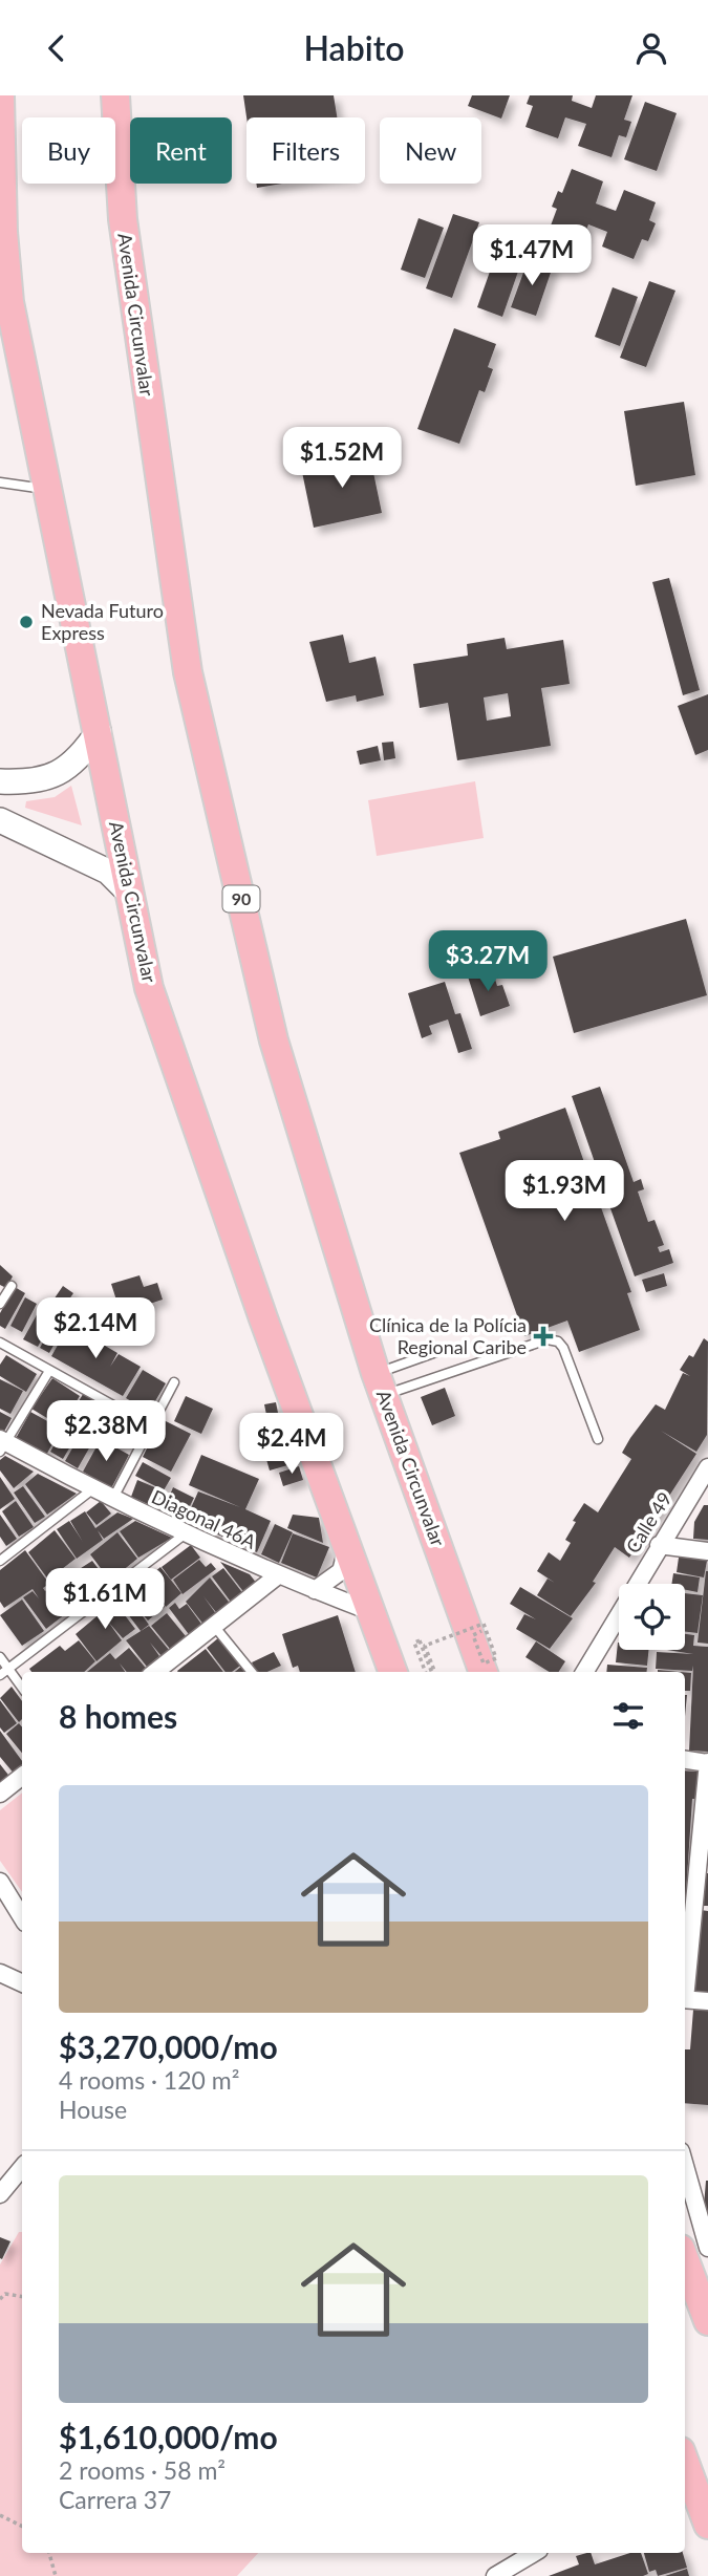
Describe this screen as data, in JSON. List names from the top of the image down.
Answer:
{
  "streets": {
    "highway": ["Avenida Circunvalar", "90"],
    "street": ["Diagonal 46A", "Calle 49"]
  },
  "crossings": [
    ["Avenida Circunvalar", "Diagonal 46A"]
  ],
  "places": {
    "other": ["Nevada Futuro Express"],
    "health": ["Clínica de la Polícia Regional Caribe"]
  },
  "page": {
    "header": "Habito",
    "chip": [
      "Buy",
      "Rent",
      "Filters",
      "New"
    ],
    "price": [
      "$1.47M",
      "$1.52M",
      "$3.27M",
      "$1.93M",
      "$2.14M",
      "$2.38M",
      "$2.4M",
      "$1.61M"
    ],
    "heading": "8 homes",
    "list": [
      {
        "name": "$3,270,000/mo",
        "note": "4 rooms · 120 m² · House"
      },
      {
        "name": "$1,610,000/mo",
        "note": "2 rooms · 58 m² · Carrera 37"
      }
    ]
  }
}
